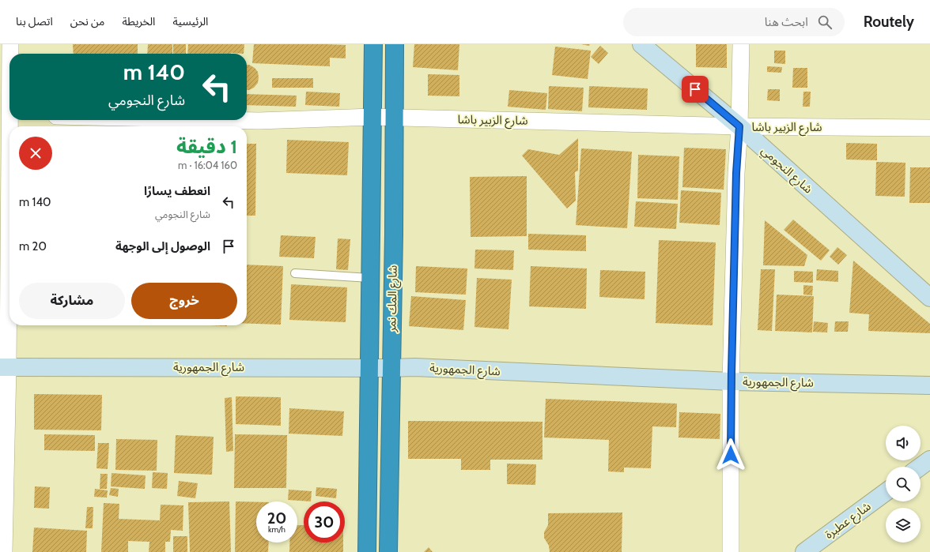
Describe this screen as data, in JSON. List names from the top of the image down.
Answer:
{
  "streets": {
    "highway": ["شارع المك نمر"],
    "main road": ["شارع النجومي", "شارع الجمهورية", "شارع عطبرة"],
    "street": ["شارع الزبير باشا"]
  },
  "crossings": [
    ["شارع الزبير باشا", "شارع النجومي"],
    ["شارع الزبير باشا", "شارع المك نمر"],
    ["شارع المك نمر", "شارع الجمهورية"]
  ],
  "page": {
    "header": "Routely",
    "search": "ابحث هنا",
    "nav": [
      "الرئيسية",
      "الخريطة",
      "من نحن",
      "اتصل بنا"
    ],
    "turn": ["140 m", "شارع النجومي"],
    "heading": ["1 دقيقة", "160 m · 16:04"],
    "list": [
      {
        "name": "انعطف يسارًا",
        "note": "شارع النجومي",
        "value": "140 m"
      },
      {
        "name": "الوصول إلى الوجهة",
        "value": "20 m"
      }
    ],
    "buttons": ["خروج", "مشاركة"],
    "speed": "20 km/h",
    "limit": "30"
  }
}
